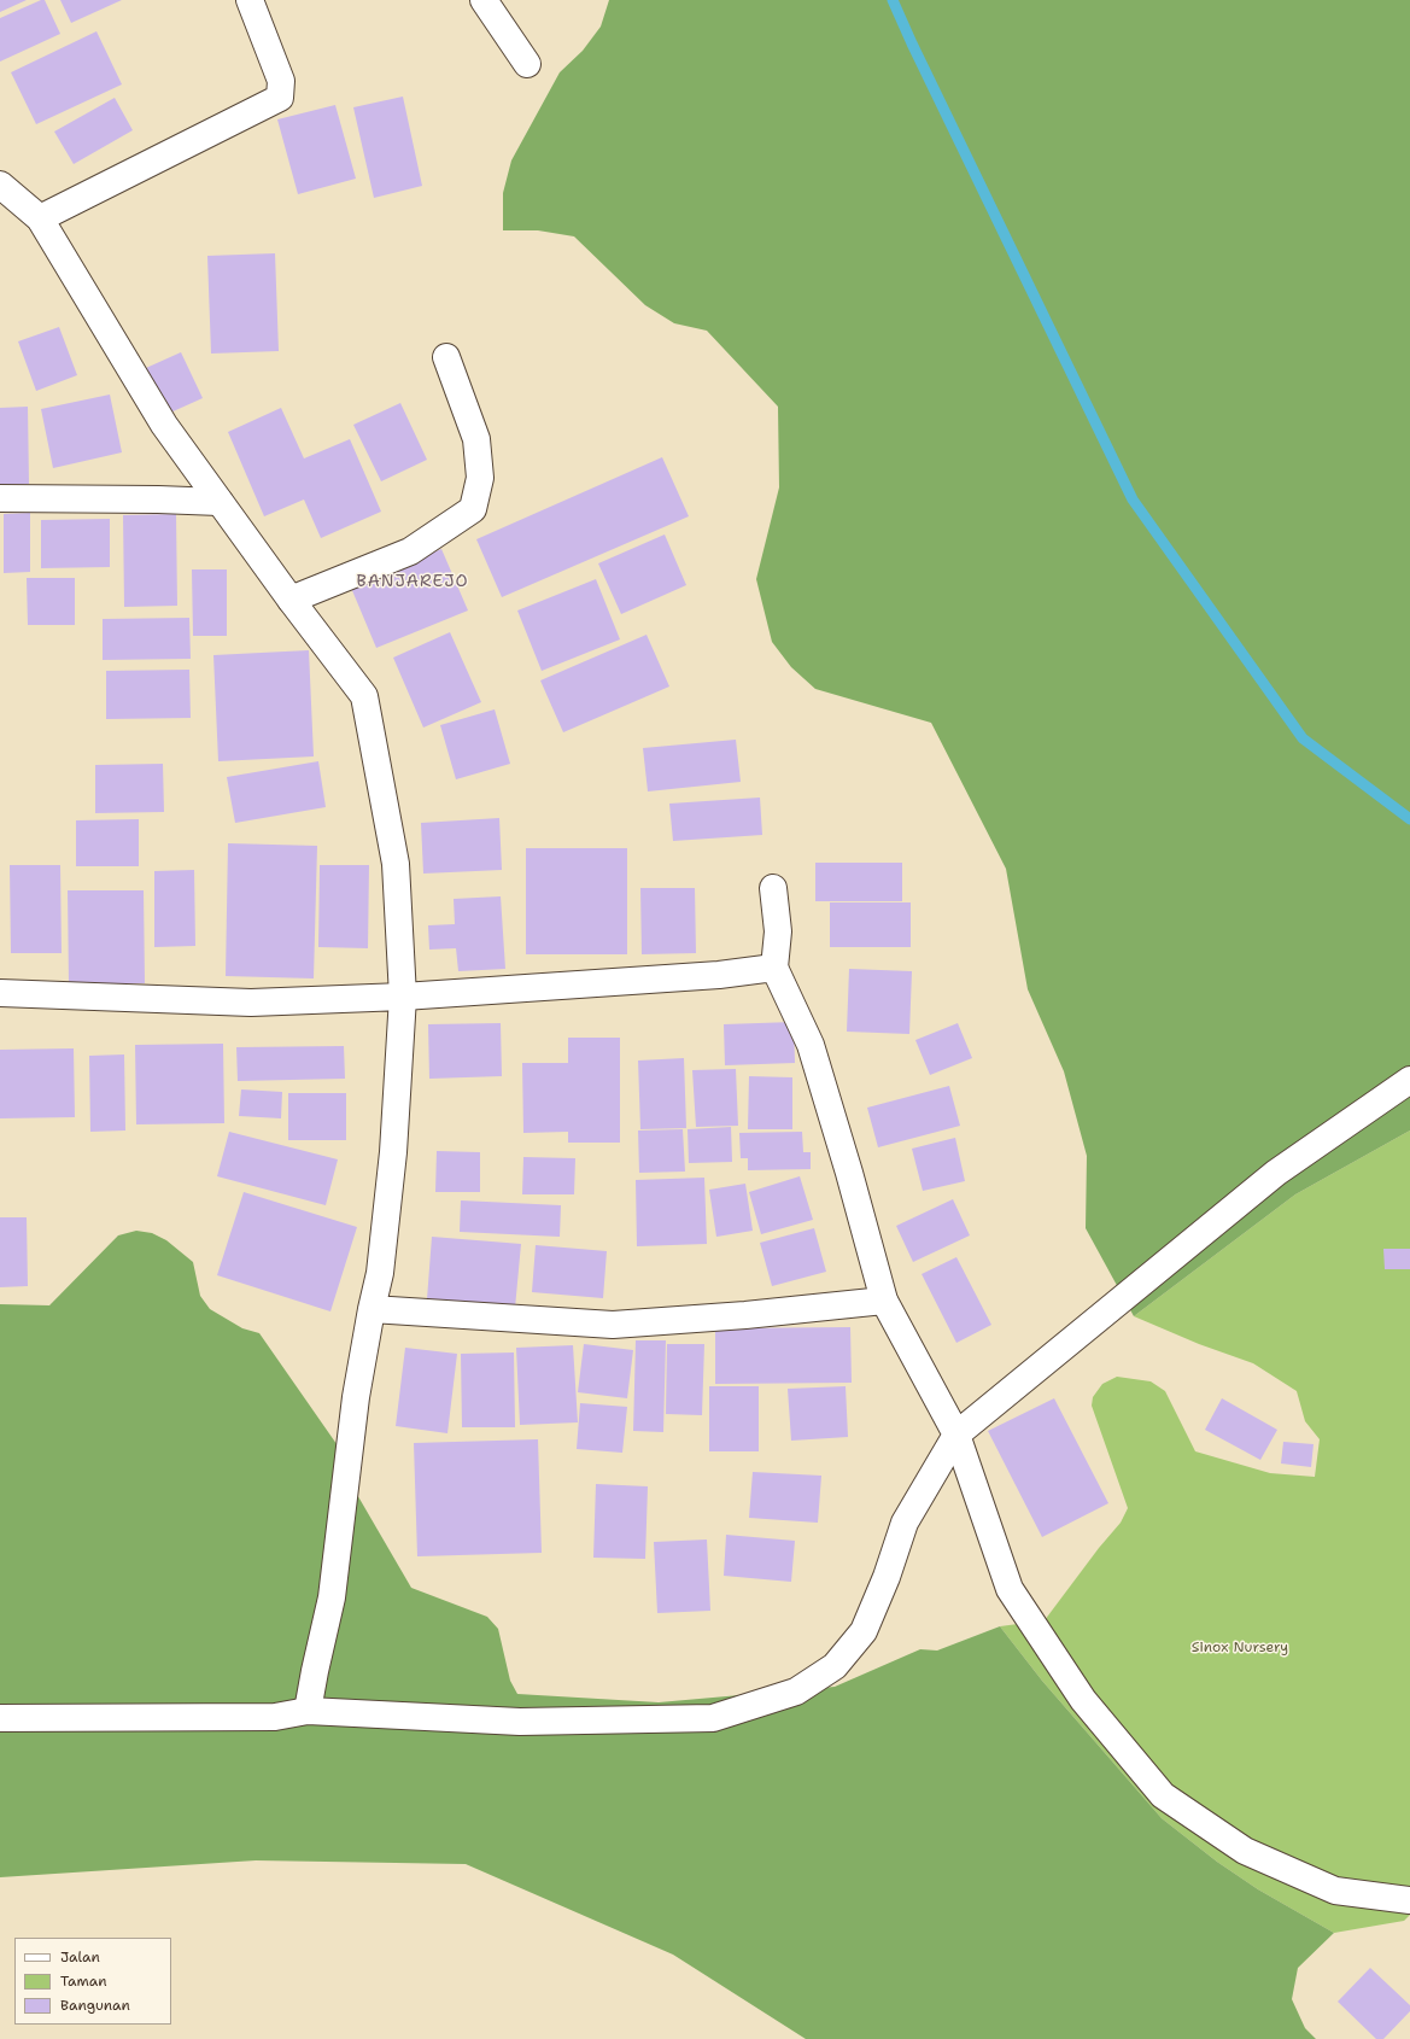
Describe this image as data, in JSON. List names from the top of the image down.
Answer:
{
  "districts": ["BANJAREJO"],
  "parks": ["Sinox Nursery"],
  "legend": ["Jalan", "Taman", "Bangunan"]
}
